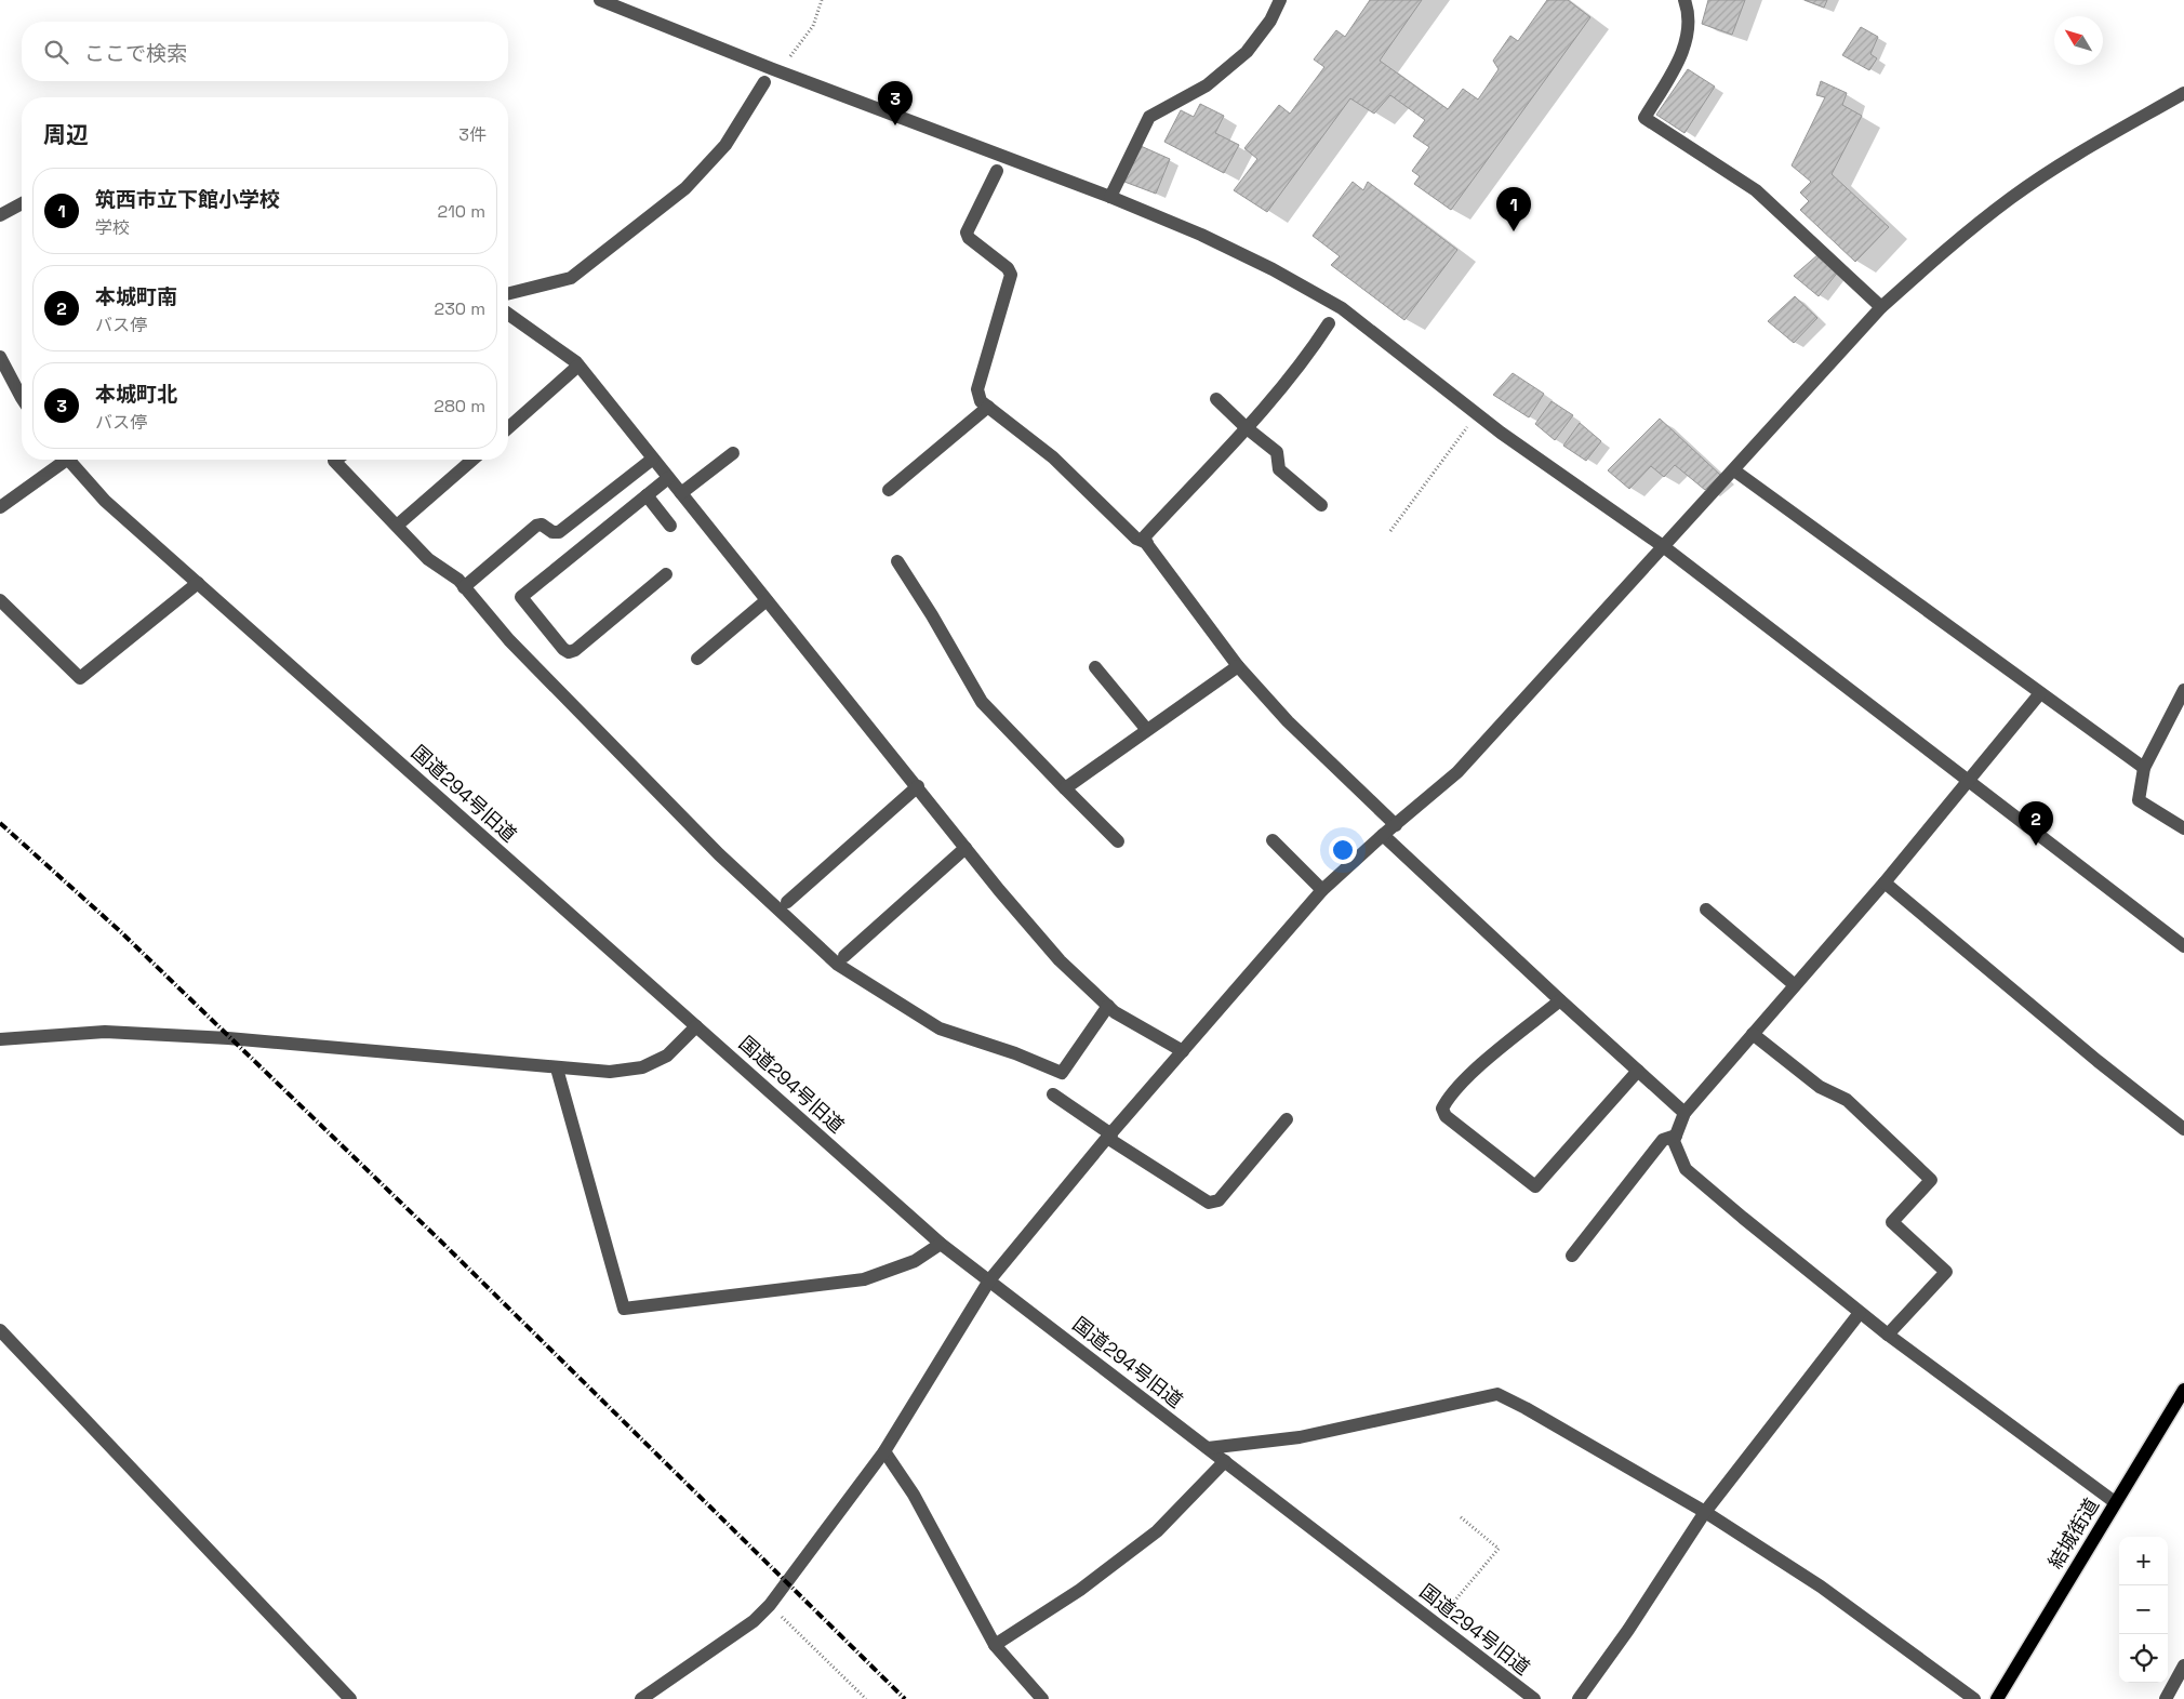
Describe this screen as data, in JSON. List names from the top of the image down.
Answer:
{
  "streets": {
    "main road": ["結城街道"],
    "street": ["国道294号旧道"]
  },
  "north": "top left",
  "page": {
    "search": "ここで検索",
    "pins": ["3", "1", "2"],
    "heading": ["周辺", "3件"],
    "list": [
      {
        "mark": "1",
        "name": "筑西市立下館小学校",
        "note": "学校",
        "value": "210 m"
      },
      {
        "mark": "2",
        "name": "本城町南",
        "note": "バス停",
        "value": "230 m"
      },
      {
        "mark": "3",
        "name": "本城町北",
        "note": "バス停",
        "value": "280 m"
      }
    ],
    "map_buttons": ["+", "−"]
  }
}
